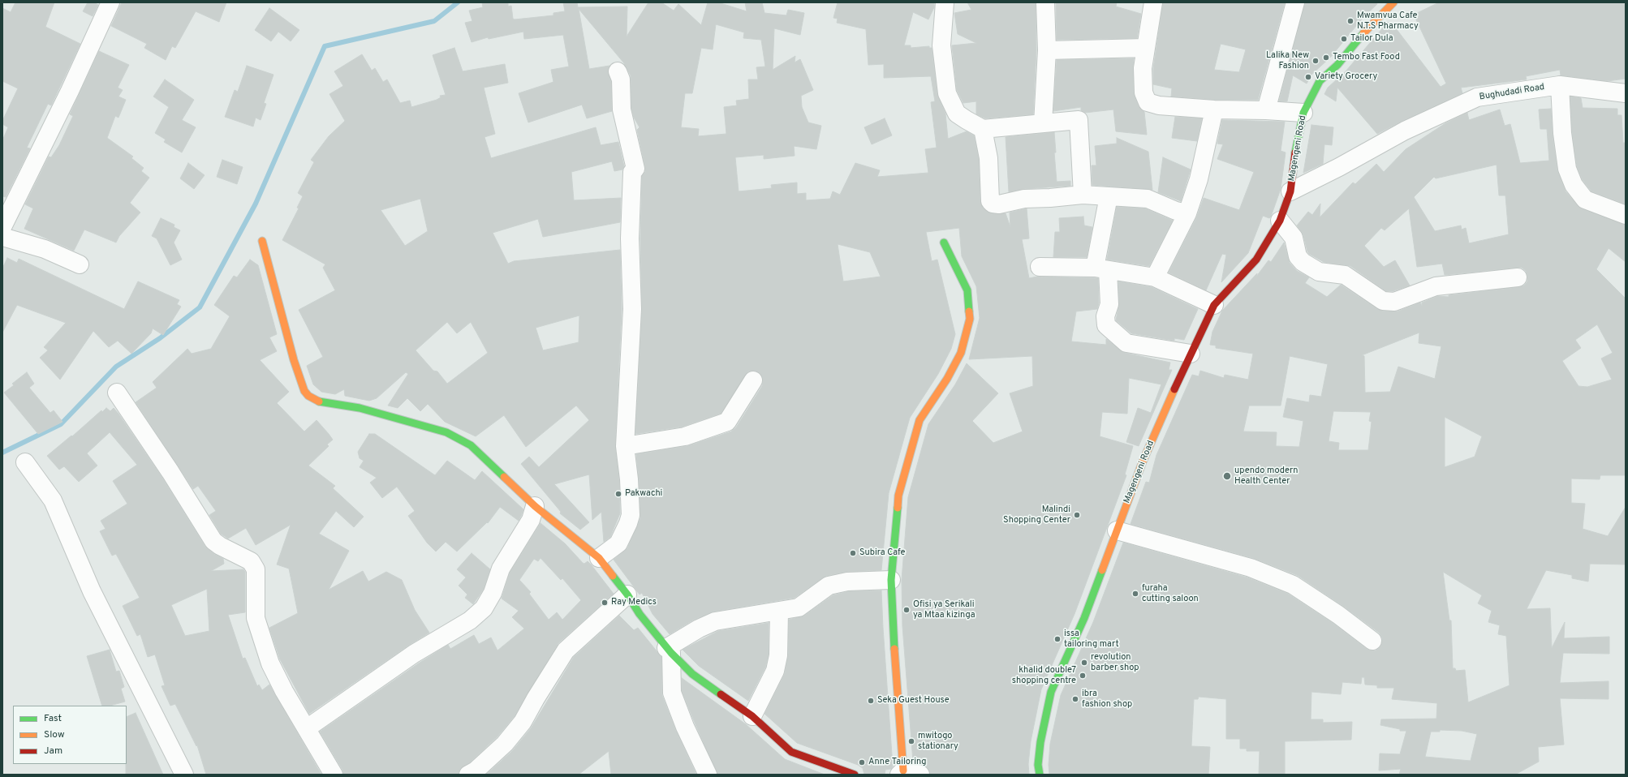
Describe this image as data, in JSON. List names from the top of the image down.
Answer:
{
  "streets": {
    "street": ["Bughudadi Road", "Magengeni Road"]
  },
  "crossings": [
    ["Bughudadi Road", "Magengeni Road"]
  ],
  "places": [
    "Mwamvua Cafe N.T.S Pharmacy",
    "Tailor Dula",
    "Tembo Fast Food",
    "Lalika New Fashion",
    "Variety Grocery",
    "upendo modern Health Center",
    "Pakwachi",
    "Malindi Shopping Center",
    "Subira Cafe",
    "furaha cutting saloon",
    "Ray Medics",
    "Ofisi ya Serikali ya Mtaa kizinga",
    "issa tailoring mart",
    "revolution barber shop",
    "khalid double7 shopping centre",
    "ibra fashion shop",
    "Seka Guest House",
    "mwitogo stationary",
    "Anne Tailoring"
  ],
  "legend": ["Fast", "Slow", "Jam"]
}
